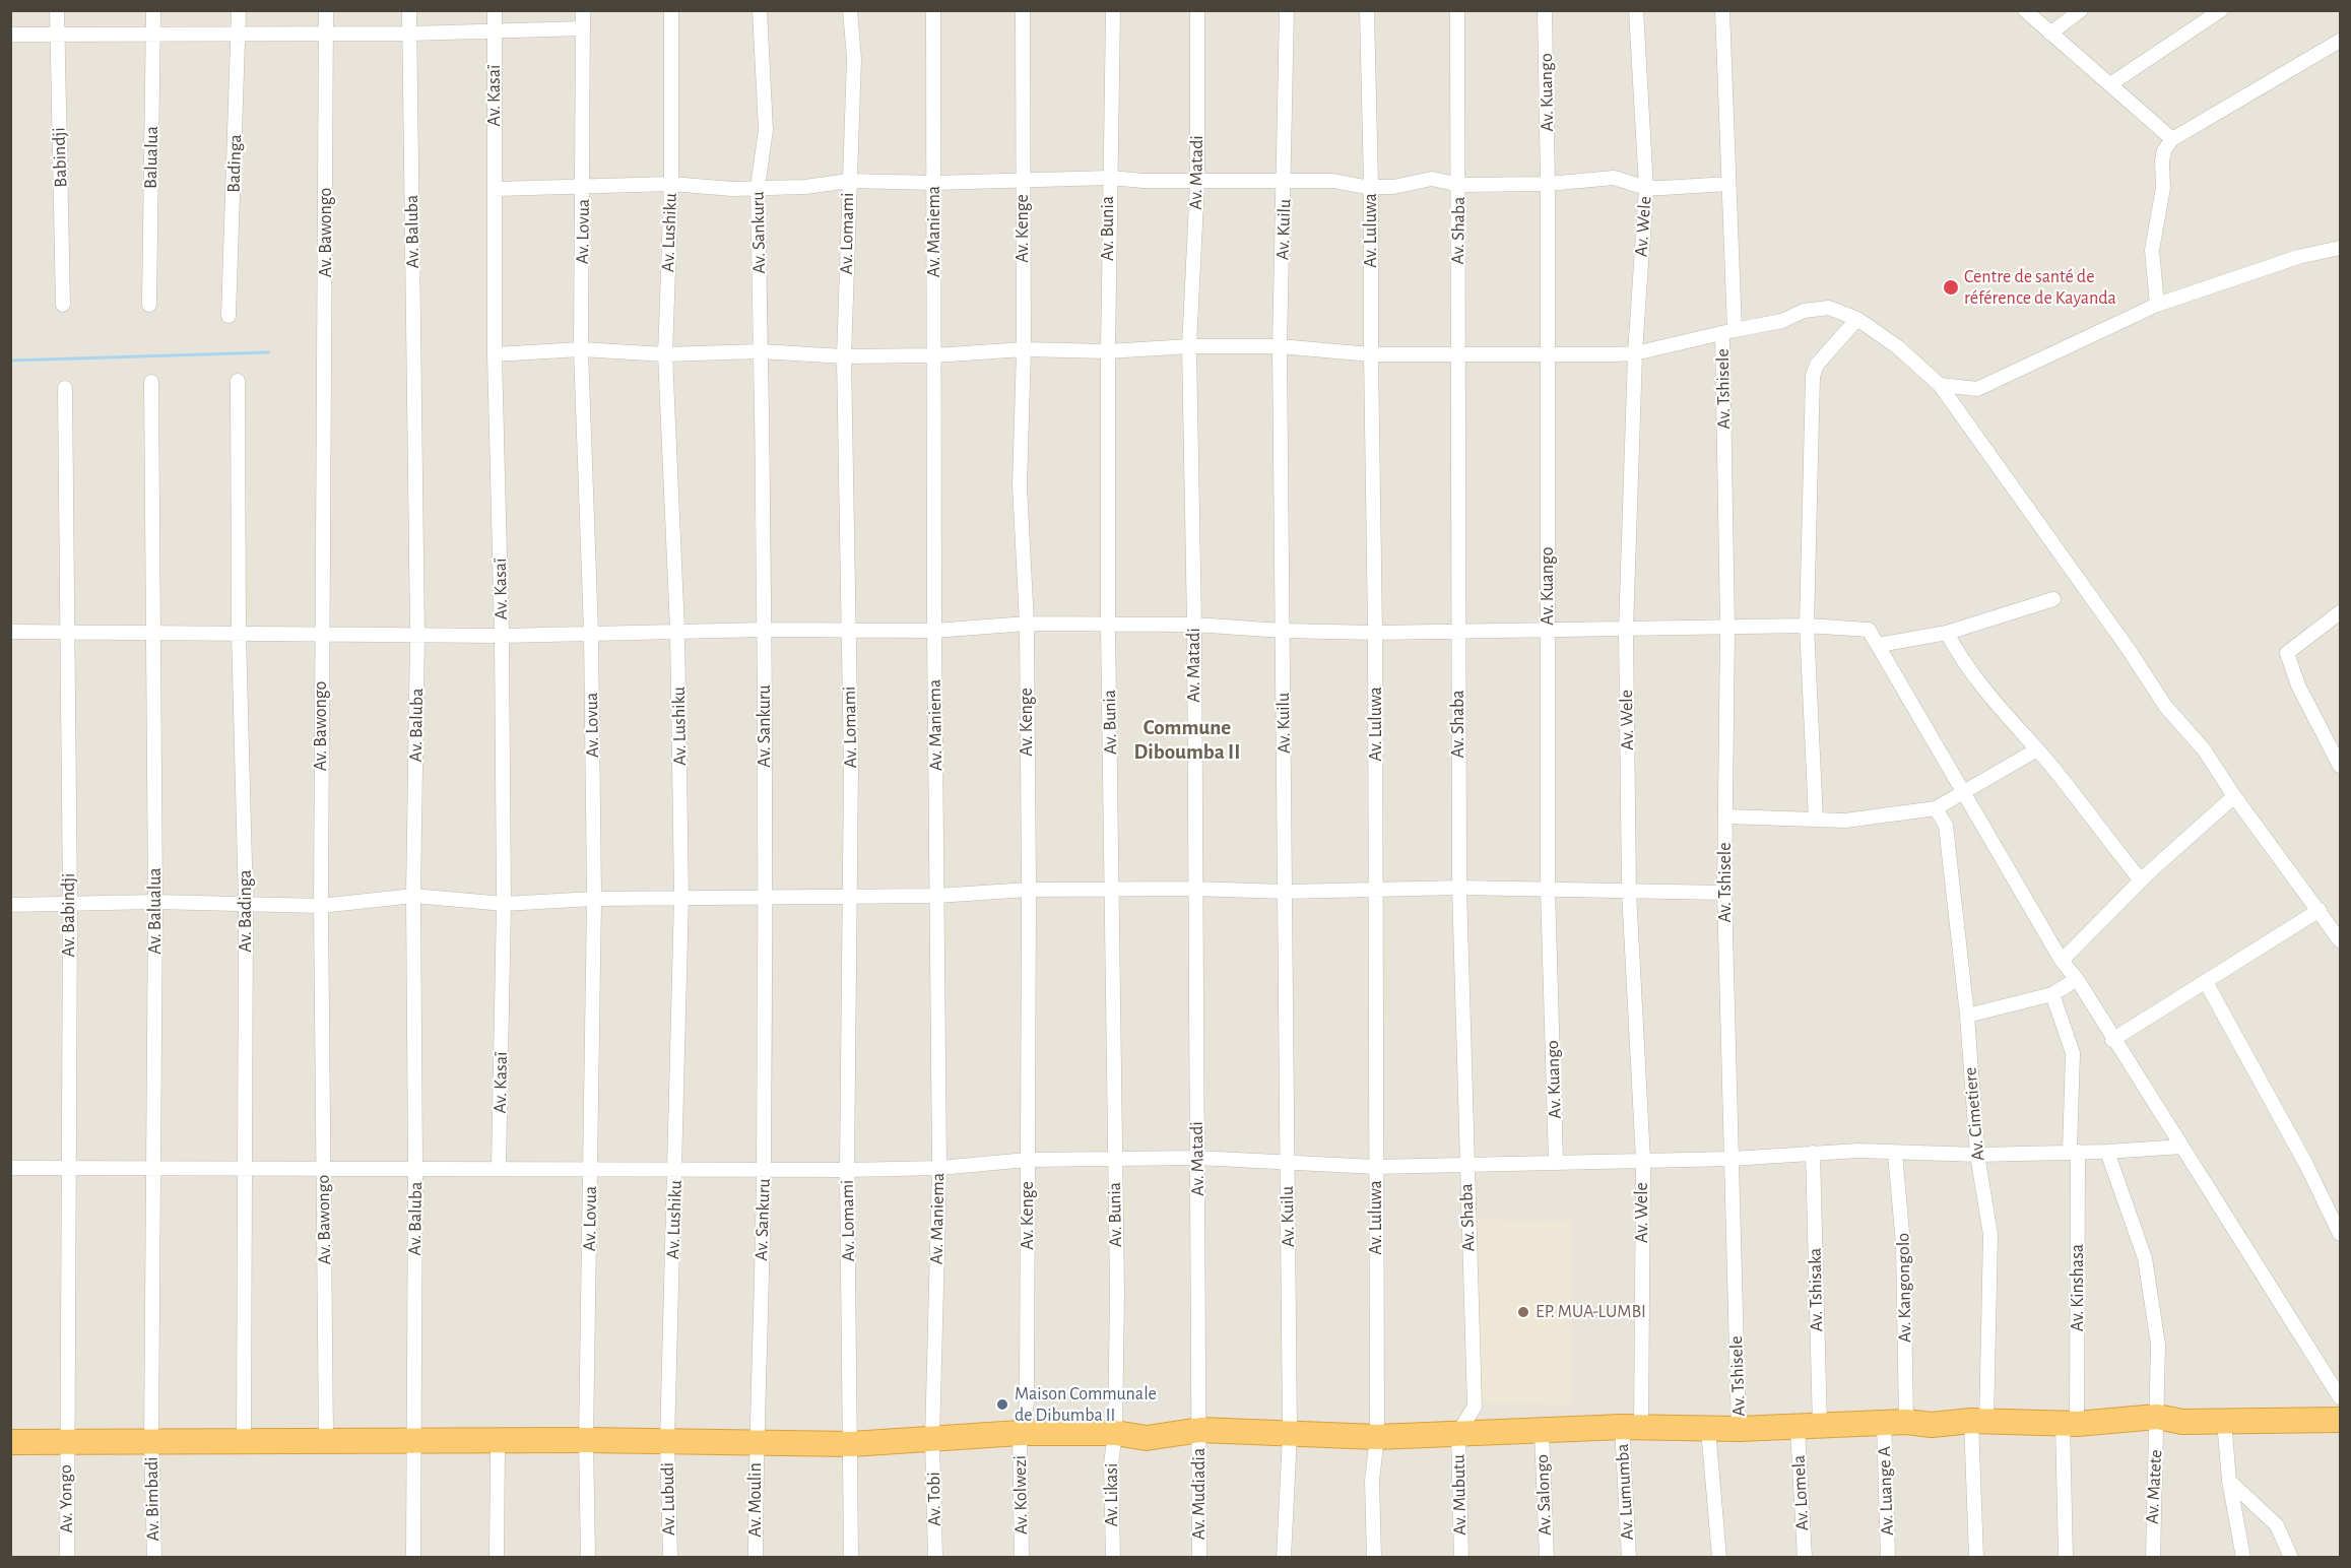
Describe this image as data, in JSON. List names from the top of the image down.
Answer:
{
  "streets": {
    "street": [
      "Av. Kuango",
      "Av. Kasaï",
      "Babindji",
      "Balualua",
      "Badinga",
      "Av. Matadi",
      "Av. Wele",
      "Av. Kenge",
      "Av. Bunia",
      "Av. Kuilu",
      "Av. Luluwa",
      "Av. Shaba",
      "Av. Baluba",
      "Av. Lovua",
      "Av. Maniema",
      "Av. Bawongo",
      "Av. Lushiku",
      "Av. Sankuru",
      "Av. Lomami",
      "Av. Tshisele",
      "Av. Balualua",
      "Av. Badinga",
      "Av. Babindji",
      "Av. Cimetiere",
      "Av. Kangongolo",
      "Av. Kinshasa",
      "Av. Tshisaka",
      "Av. Matete",
      "Av. Luange A",
      "Av. Lumumba",
      "Av. Lomela",
      "Av. Mudiadia",
      "Av. Kolwezi",
      "Av. Likasi",
      "Av. Mubutu",
      "Av. Salongo",
      "Av. Yongo",
      "Av. Bimbadi",
      "Av. Lubudi",
      "Av. Tobi",
      "Av. Moulin"
    ]
  },
  "crossings": [
    ["Av. Matadi", "Av. Mudiadia"],
    ["Av. Wele", "Av. Lumumba"],
    ["Av. Kenge", "Av. Kolwezi"],
    ["Av. Bunia", "Av. Likasi"],
    ["Av. Shaba", "Av. Mubutu"],
    ["Av. Maniema", "Av. Tobi"],
    ["Av. Lushiku", "Av. Lubudi"],
    ["Av. Sankuru", "Av. Moulin"],
    ["Av. Balualua", "Av. Bimbadi"],
    ["Av. Babindji", "Av. Yongo"],
    ["Av. Kangongolo", "Av. Luange A"],
    ["Av. Tshisaka", "Av. Lomela"]
  ],
  "districts": ["Commune Diboumba II"],
  "places": ["Centre de santé de référence de Kayanda", "EP. MUA-LUMBI", "Maison Communale de Dibumba II"]
}
